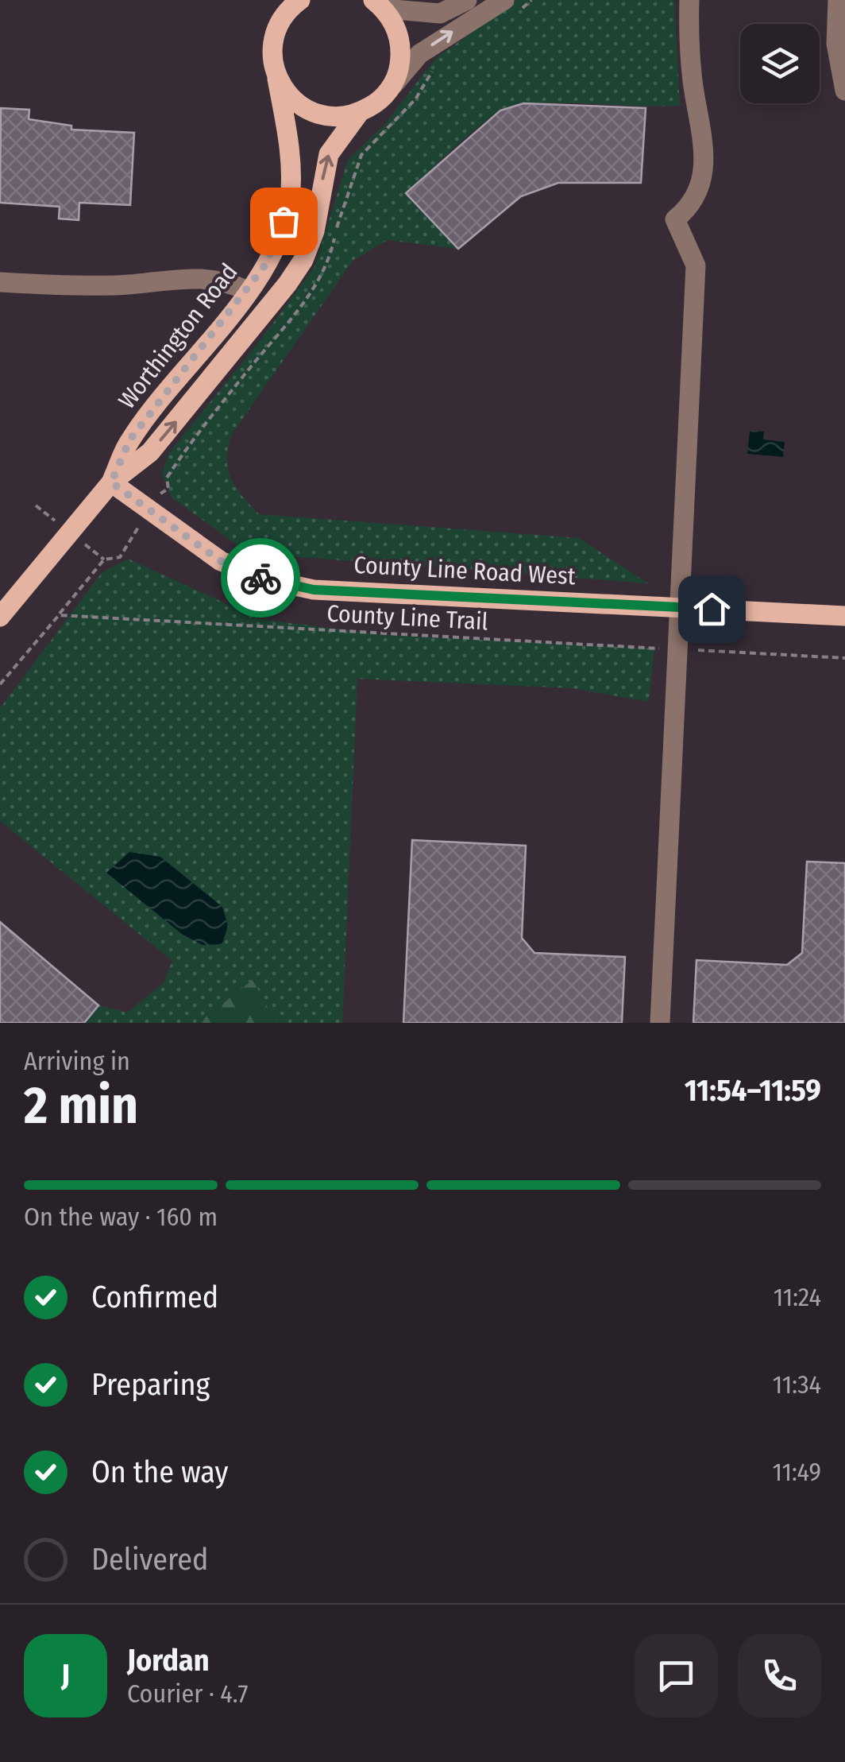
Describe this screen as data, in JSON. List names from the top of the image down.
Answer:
{
  "streets": {
    "main road": ["Worthington Road", "County Line Road West"],
    "path": ["County Line Trail"]
  },
  "crossings": [
    ["Worthington Road", "County Line Road West"]
  ],
  "page": {
    "heading": ["2 min", "Arriving in", "11:54–11:59"],
    "panel": ["Jordan", "Courier · 4.7"],
    "bar": "On the way · 160 m",
    "list": [
      ["Confirmed", "11:24"],
      ["Preparing", "11:34"],
      ["On the way", "11:49"],
      "Delivered"
    ],
    "round": "J"
  }
}
